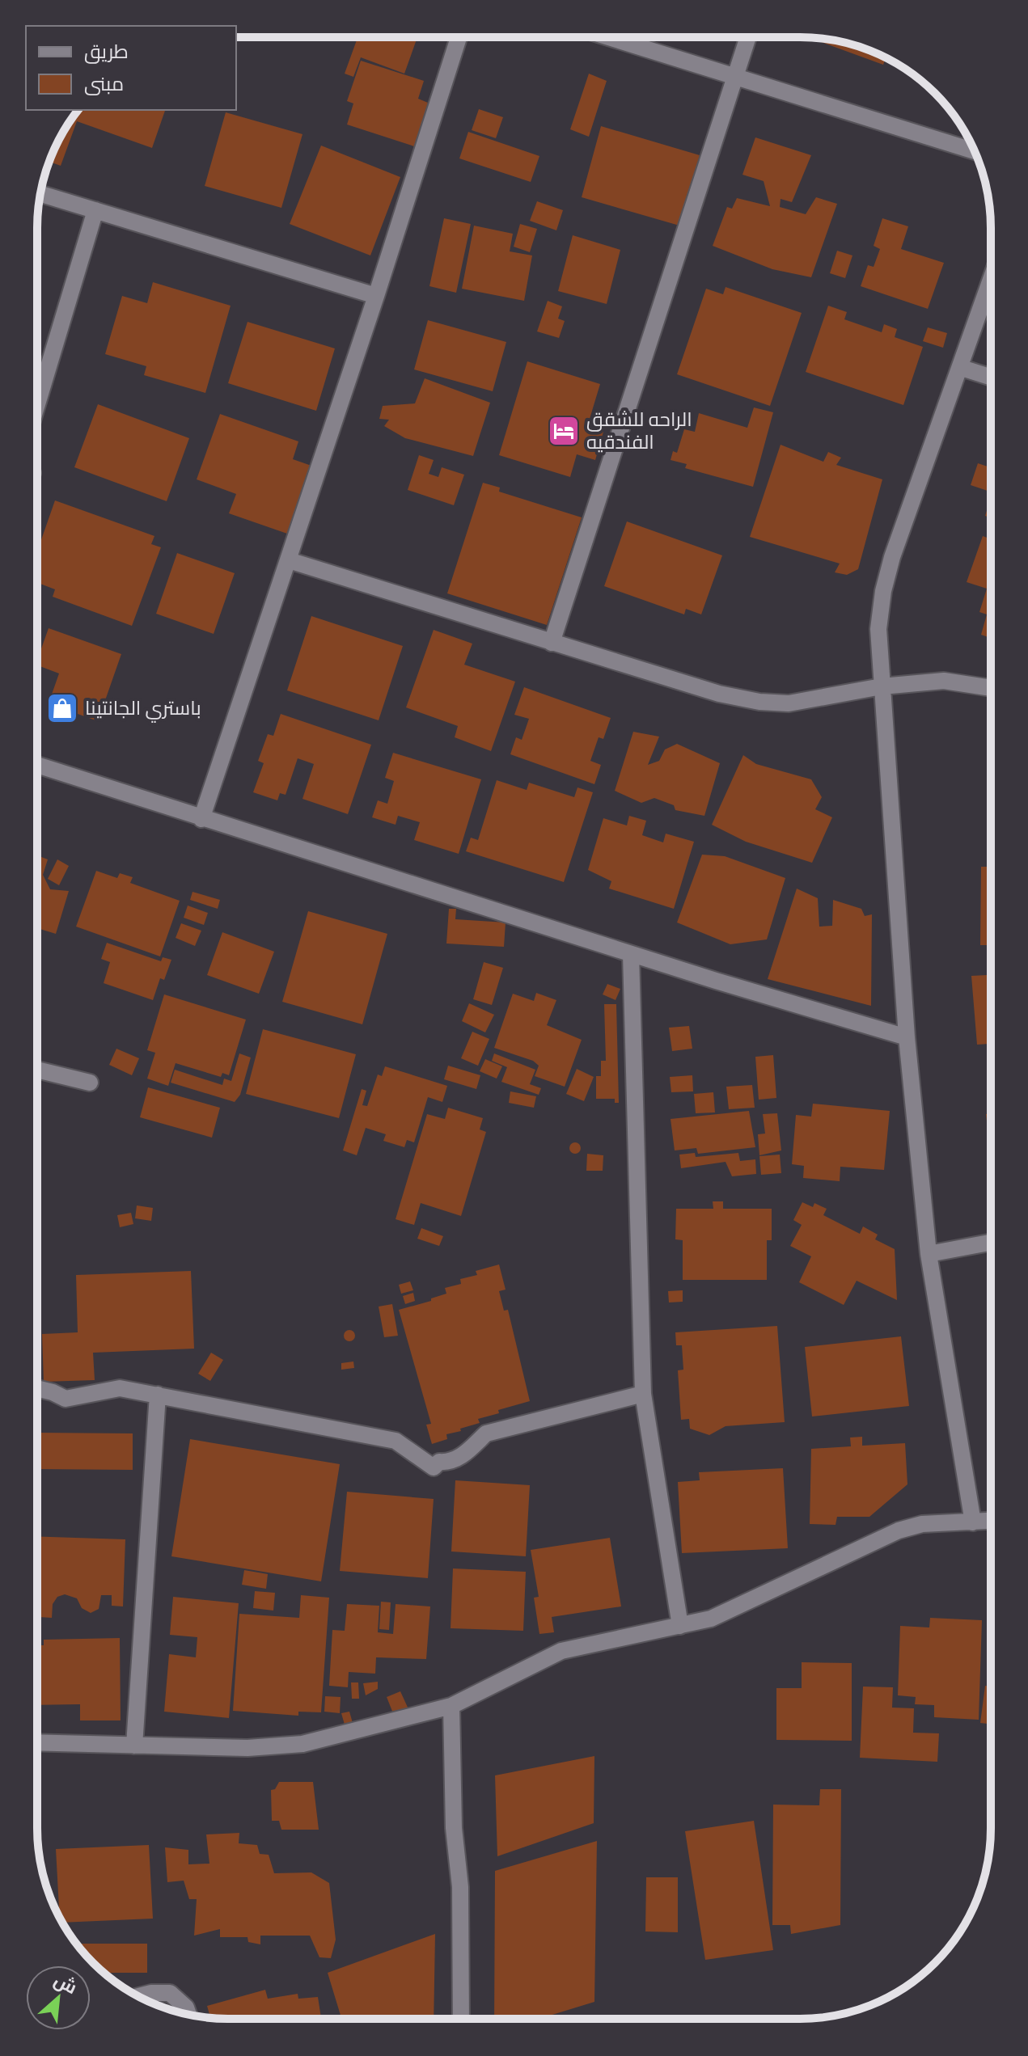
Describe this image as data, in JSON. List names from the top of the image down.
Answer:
{
  "places": {
    "hotel": ["الراحه للشقق الفندقيه"],
    "shop": ["باستري الجانتينا"]
  },
  "legend": ["طريق", "مبنى"],
  "north": "top right"
}
